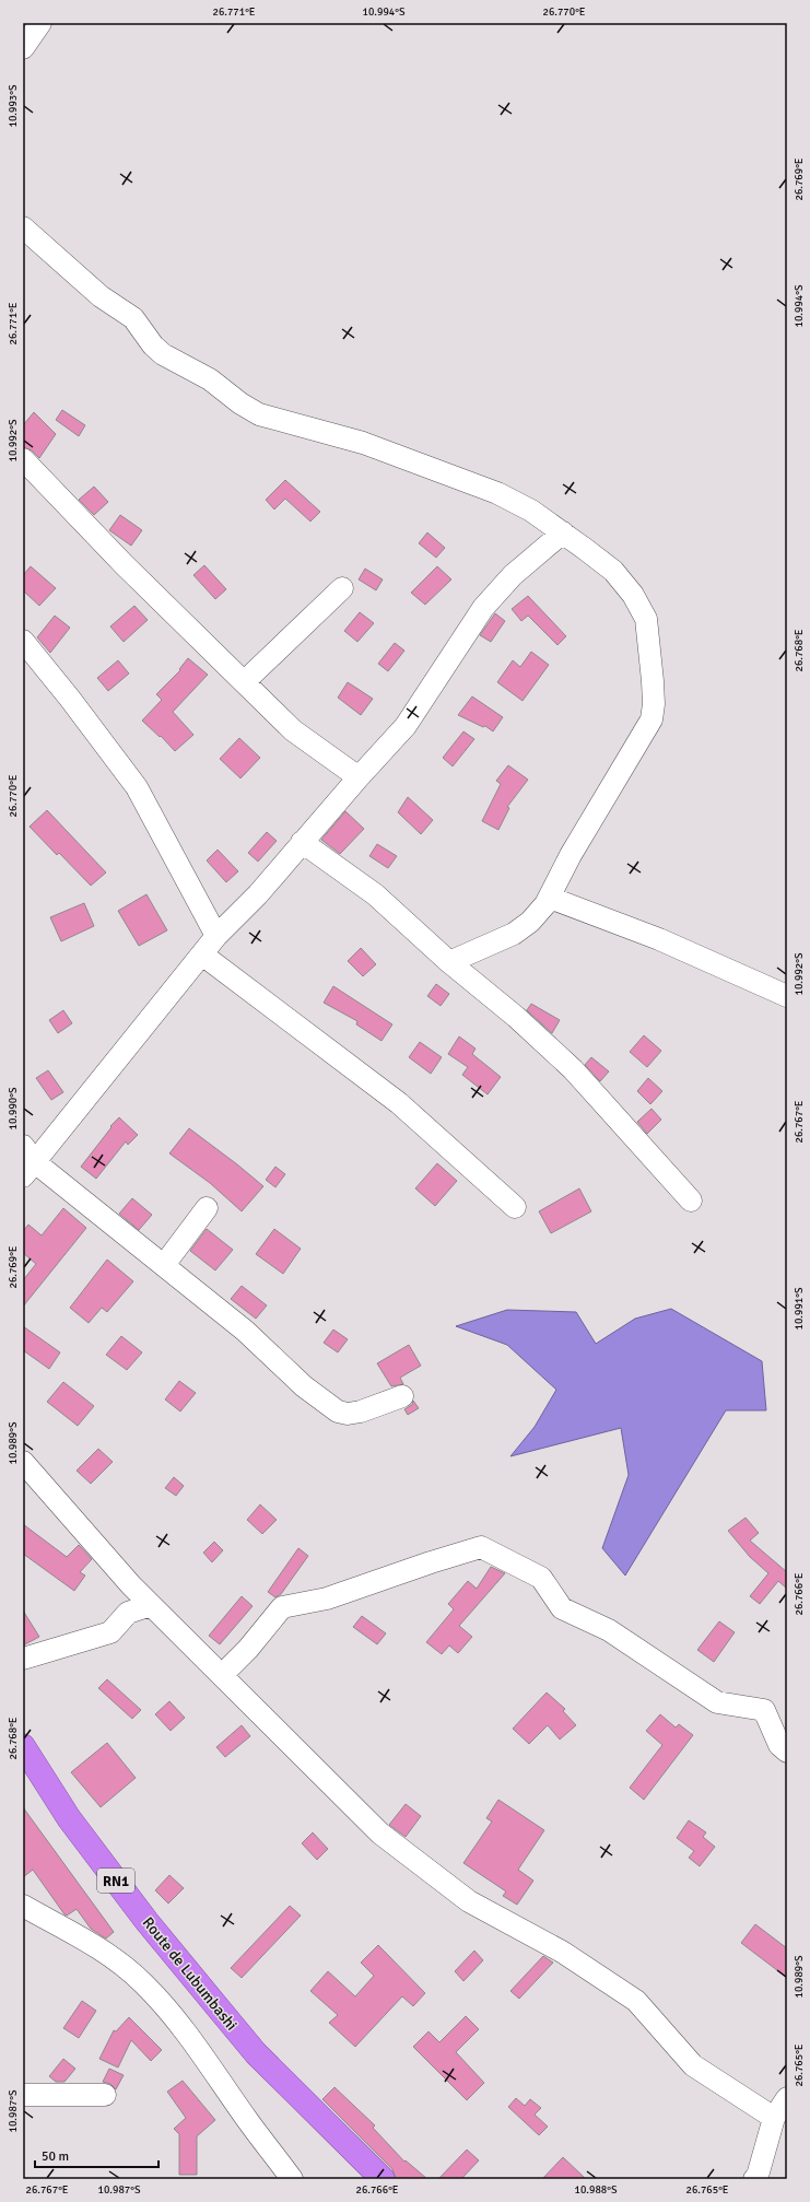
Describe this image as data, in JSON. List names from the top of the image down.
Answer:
{
  "streets": {
    "highway": ["RN1", "Route de Lubumbashi"]
  },
  "scale_bar": "50 m",
  "coordinates": [
    "26.771°E",
    "10.994°S",
    "26.770°E",
    "10.993°S",
    "26.769°E",
    "10.992°S",
    "26.768°E",
    "10.990°S",
    "26.767°E",
    "10.991°S",
    "10.989°S",
    "26.766°E",
    "26.765°E",
    "10.987°S",
    "10.988°S"
  ]
}
